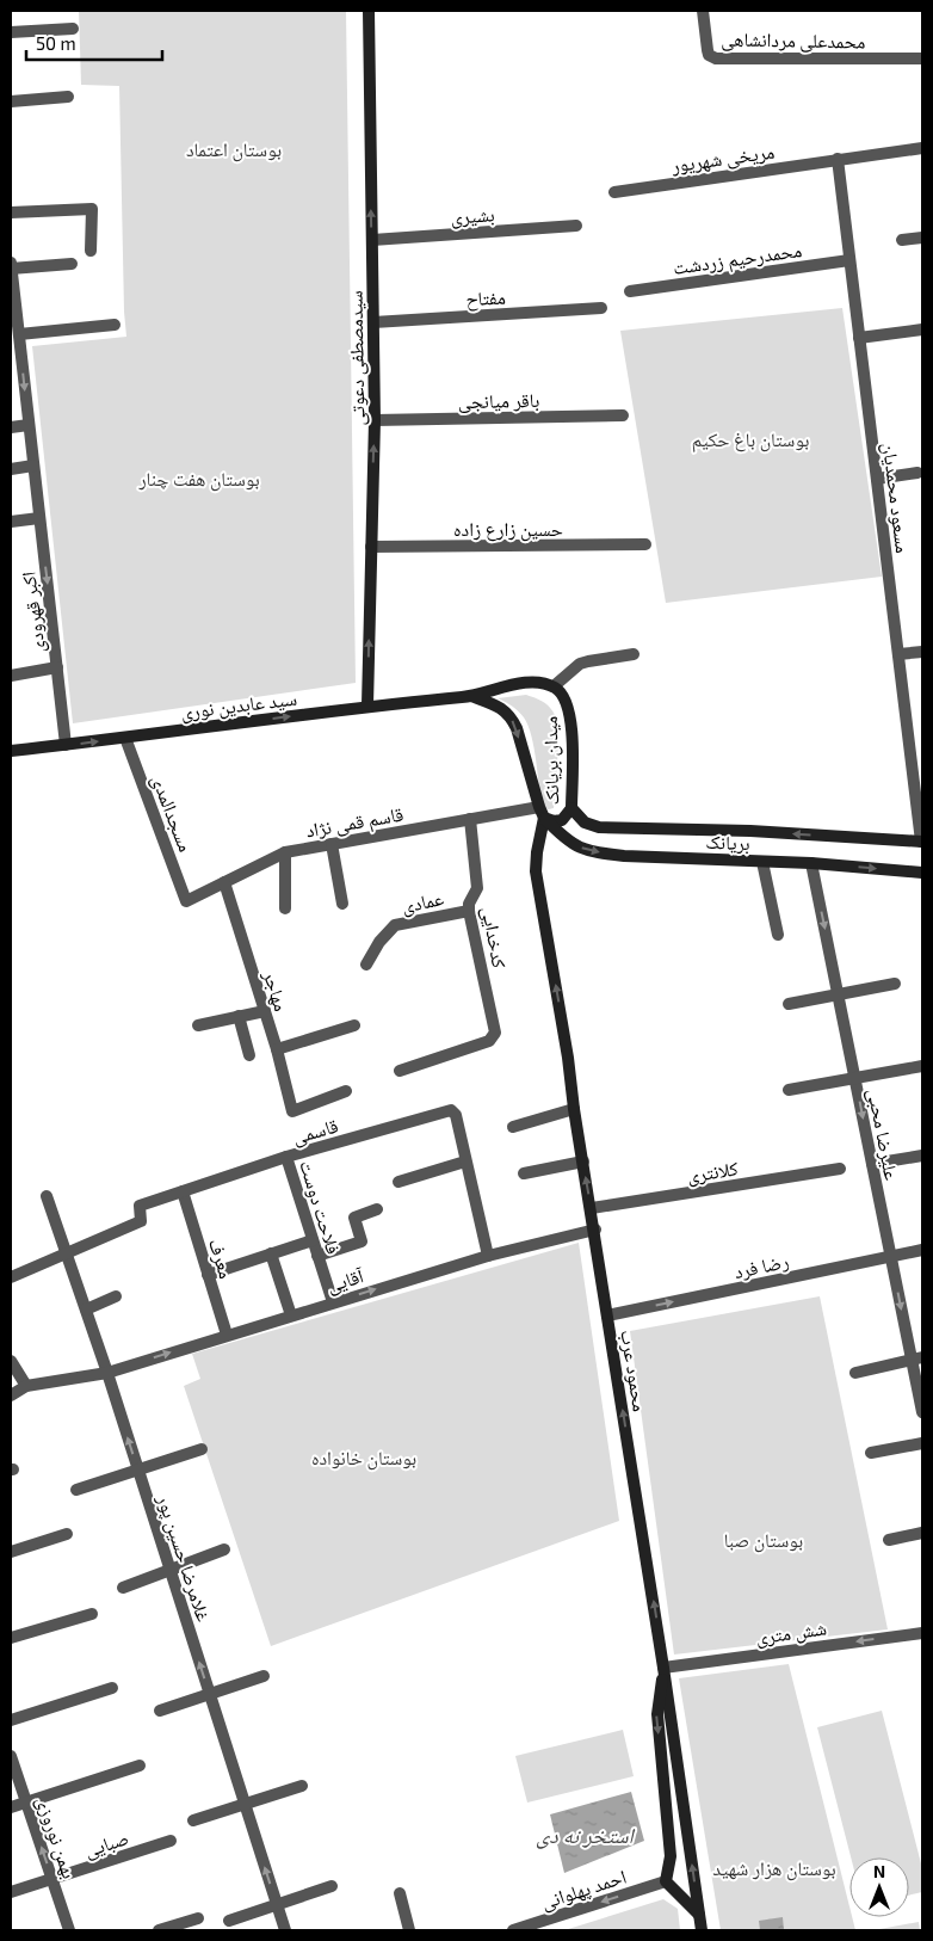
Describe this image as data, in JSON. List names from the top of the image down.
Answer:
{
  "streets": {
    "main road": [
      "سیدمصطفی دعوتی",
      "سید عابدین نوری",
      "میدان بریانک",
      "بریانک",
      "محمود عرب"
    ],
    "street": [
      "محمدعلی مردانشاهی",
      "مریخی شهریور",
      "بشیری",
      "محمدرحیم زردشت",
      "مفتاح",
      "باقر میانجی",
      "مسعود محمدیان",
      "حسین زارع زاده",
      "اکبر قهرودی",
      "مسجدالمدی",
      "قاسم قمی نژاد",
      "عمادی",
      "کدخدایی",
      "مهاجر",
      "قاسمی",
      "علیرضا محبی",
      "کلانتری",
      "فلاحت دوست",
      "معرف",
      "رضا فرد",
      "آقایی",
      "غلامرضا حسین پور",
      "شش متری",
      "بهمن نوروزی",
      "صبایی",
      "احمد پهلوانی"
    ]
  },
  "crossings": [
    ["مریخی شهریور", "مسعود محمدیان"],
    ["بشیری", "سیدمصطفی دعوتی"],
    ["محمدرحیم زردشت", "مسعود محمدیان"],
    ["مفتاح", "سیدمصطفی دعوتی"],
    ["سیدمصطفی دعوتی", "باقر میانجی"],
    ["سیدمصطفی دعوتی", "حسین زارع زاده"],
    ["سیدمصطفی دعوتی", "سید عابدین نوری"],
    ["مسعود محمدیان", "بریانک"],
    ["اکبر قهرودی", "سید عابدین نوری"],
    ["سید عابدین نوری", "میدان بریانک"],
    ["سید عابدین نوری", "مسجدالمدی"],
    ["میدان بریانک", "قاسم قمی نژاد"],
    ["میدان بریانک", "بریانک"],
    ["میدان بریانک", "محمود عرب"],
    ["مسجدالمدی", "قاسم قمی نژاد"],
    ["قاسم قمی نژاد", "بریانک"],
    ["قاسم قمی نژاد", "کدخدایی"],
    ["قاسم قمی نژاد", "مهاجر"],
    ["قاسم قمی نژاد", "محمود عرب"],
    ["بریانک", "علیرضا محبی"],
    ["بریانک", "محمود عرب"],
    ["عمادی", "کدخدایی"],
    ["قاسمی", "فلاحت دوست"],
    ["قاسمی", "معرف"],
    ["قاسمی", "آقایی"],
    ["قاسمی", "غلامرضا حسین پور"],
    ["علیرضا محبی", "رضا فرد"],
    ["کلانتری", "محمود عرب"],
    ["فلاحت دوست", "آقایی"],
    ["معرف", "آقایی"],
    ["رضا فرد", "محمود عرب"],
    ["آقایی", "محمود عرب"],
    ["آقایی", "غلامرضا حسین پور"],
    ["محمود عرب", "شش متری"],
    ["بهمن نوروزی", "صبایی"]
  ],
  "one_way": [
    "سیدمصطفی دعوتی",
    "اکبر قهرودی",
    "سید عابدین نوری",
    "علیرضا محبی",
    "رضا فرد",
    "محمود عرب",
    "غلامرضا حسین پور",
    "شش متری",
    "بهمن نوروزی",
    "احمد پهلوانی"
  ],
  "water": ["استخر نه دی"],
  "parks": [
    "بوستان اعتماد",
    "بوستان باغ حکیم",
    "بوستان هفت چنار",
    "بوستان خانواده",
    "بوستان صبا",
    "بوستان هزار شهید"
  ],
  "scale_bar": "50 m",
  "north": "top"
}
